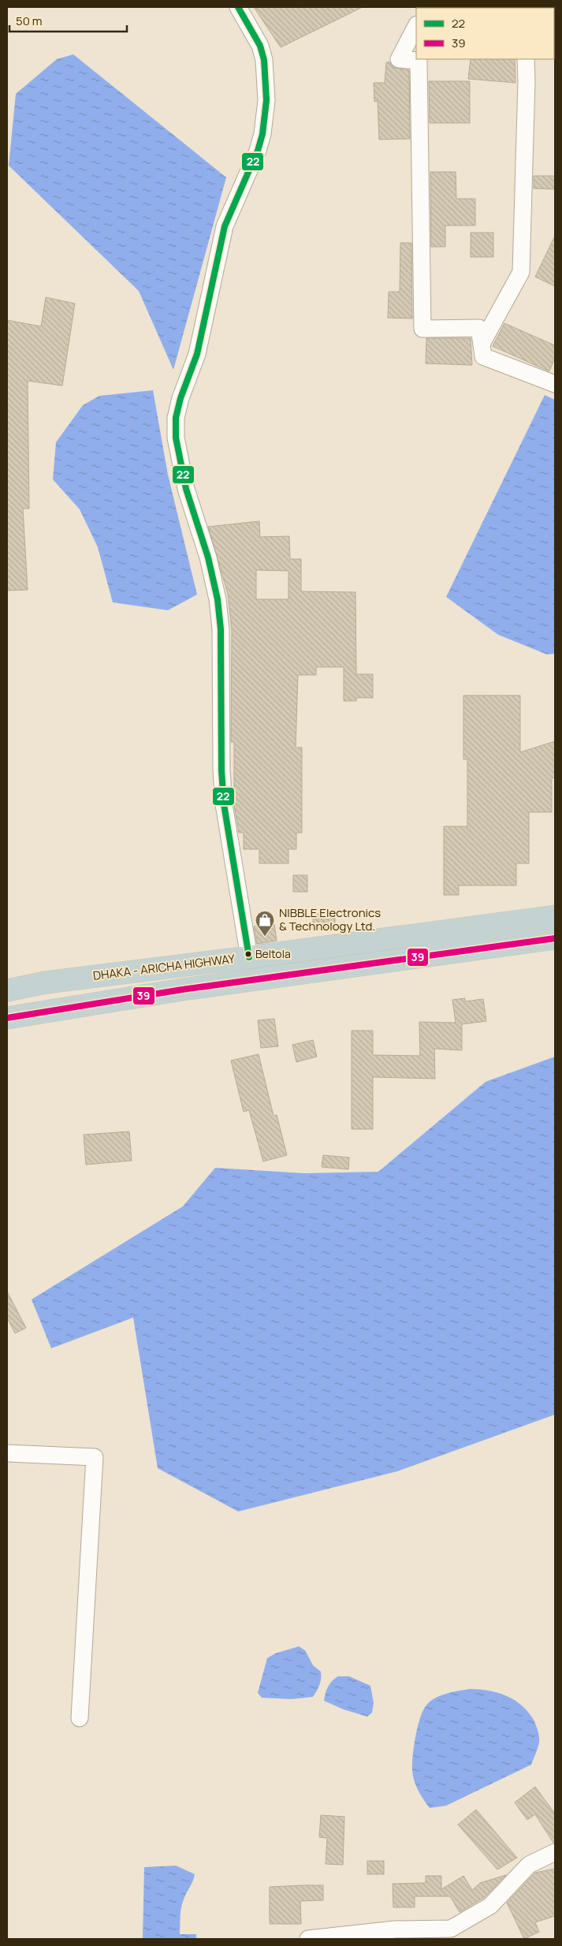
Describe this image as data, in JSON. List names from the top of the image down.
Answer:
{
  "streets": {
    "highway": ["DHAKA - ARICHA HIGHWAY"]
  },
  "places": {
    "shop": ["NIBBLE Electronics & Technology Ltd."],
    "other": ["Beltola"]
  },
  "lines": ["transit line 22", "transit line 39"],
  "legend": ["22", "39"],
  "scale_bar": "50 m"
}
